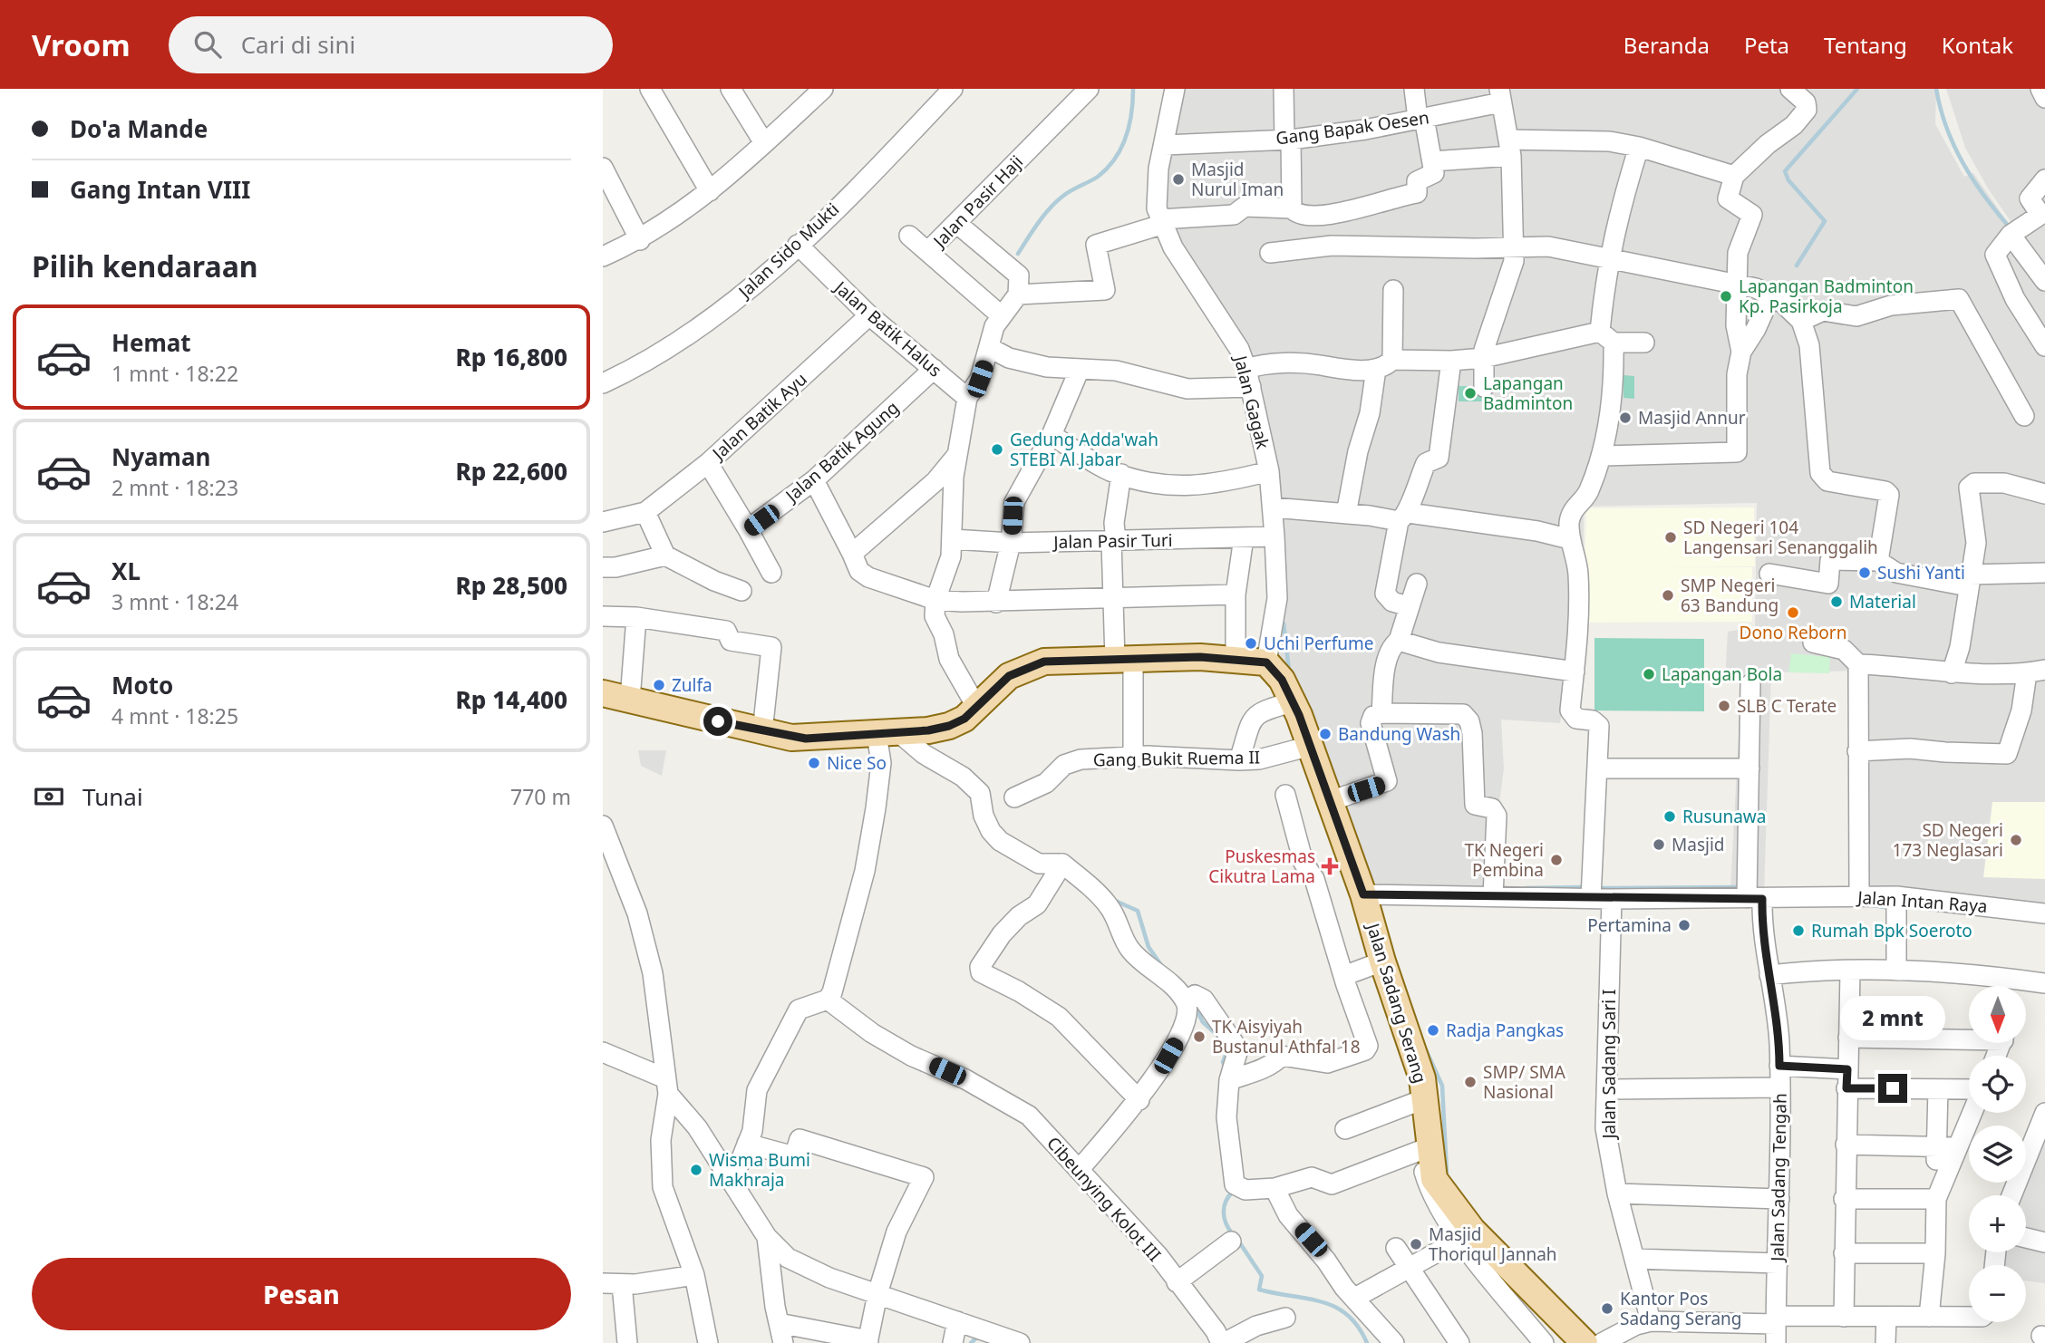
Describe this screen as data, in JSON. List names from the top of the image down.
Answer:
{
  "streets": {
    "main road": ["Jalan Sadang Serang"],
    "street": [
      "Gang Bapak Oesen",
      "Jalan Pasir Haji",
      "Jalan Sido Mukti",
      "Jalan Batik Halus",
      "Jalan Gagak",
      "Jalan Batik Ayu",
      "Jalan Batik Agung",
      "Jalan Pasir Turi",
      "Gang Bukit Ruema II",
      "Jalan Intan Raya",
      "Jalan Sadang Sari I",
      "Jalan Sadang Tengah",
      "Cibeunying Kolot III"
    ]
  },
  "crossings": [
    ["Gang Bapak Oesen", "Jalan Gagak"],
    ["Jalan Sido Mukti", "Jalan Batik Halus"],
    ["Jalan Batik Halus", "Jalan Batik Ayu"],
    ["Jalan Batik Halus", "Jalan Batik Agung"],
    ["Jalan Gagak", "Jalan Pasir Turi"],
    ["Jalan Gagak", "Jalan Sadang Serang"],
    ["Gang Bukit Ruema II", "Jalan Sadang Serang"],
    ["Jalan Intan Raya", "Jalan Sadang Serang"],
    ["Jalan Intan Raya", "Jalan Sadang Sari I"],
    ["Jalan Intan Raya", "Jalan Sadang Tengah"]
  ],
  "places": {
    "other": [
      "Masjid Nurul Iman",
      "Lapangan Badminton Kp. Pasirkoja",
      "Lapangan Badminton",
      "Masjid Annur",
      "Gedung Adda'wah STEBI Al Jabar",
      "SD Negeri 104 Langensari Senanggalih",
      "Sushi Yanti",
      "SMP Negeri 63 Bandung",
      "Material",
      "Dono Reborn",
      "Uchi Perfume",
      "Lapangan Bola",
      "Zulfa",
      "SLB C Terate",
      "Bandung Wash",
      "Nice So",
      "Rusunawa",
      "SD Negeri 173 Neglasari",
      "Masjid",
      "TK Negeri Pembina",
      "Pertamina",
      "Rumah Bpk Soeroto",
      "Radja Pangkas",
      "TK Aisyiyah Bustanul Athfal 18",
      "SMP/ SMA Nasional",
      "Wisma Bumi Makhraja",
      "Masjid Thoriqul Jannah",
      "Kantor Pos Sadang Serang"
    ],
    "health": ["Puskesmas Cikutra Lama"]
  },
  "north": "bottom",
  "page": {
    "header": "Vroom",
    "search": "Cari di sini",
    "nav": [
      "Beranda",
      "Peta",
      "Tentang",
      "Kontak"
    ],
    "banner": ["Do'a Mande", "Gang Intan VIII"],
    "heading": "Pilih kendaraan",
    "list": [
      {
        "name": "Hemat",
        "note": "1 mnt · 18:22",
        "value": "Rp 16,800"
      },
      {
        "name": "Nyaman",
        "note": "2 mnt · 18:23",
        "value": "Rp 22,600"
      },
      {
        "name": "XL",
        "note": "3 mnt · 18:24",
        "value": "Rp 28,500"
      },
      {
        "name": "Moto",
        "note": "4 mnt · 18:25",
        "value": "Rp 14,400"
      }
    ],
    "pay": ["Tunai", "770 m"],
    "map_buttons": ["+", "−"],
    "bubble": "2 mnt",
    "buttons": "Pesan"
  }
}
